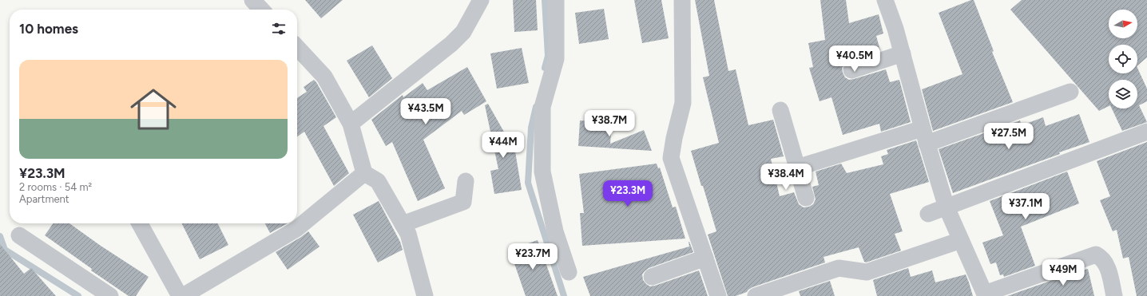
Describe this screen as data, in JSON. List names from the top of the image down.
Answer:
{
  "north": "right",
  "page": {
    "heading": "10 homes",
    "price": [
      "¥40.5M",
      "¥43.5M",
      "¥38.7M",
      "¥27.5M",
      "¥44M",
      "¥38.4M",
      "¥23.3M",
      "¥37.1M",
      "¥23.7M",
      "¥49M"
    ],
    "list": [
      {
        "name": "¥23.3M",
        "note": "2 rooms · 54 m² · Apartment"
      }
    ]
  }
}
